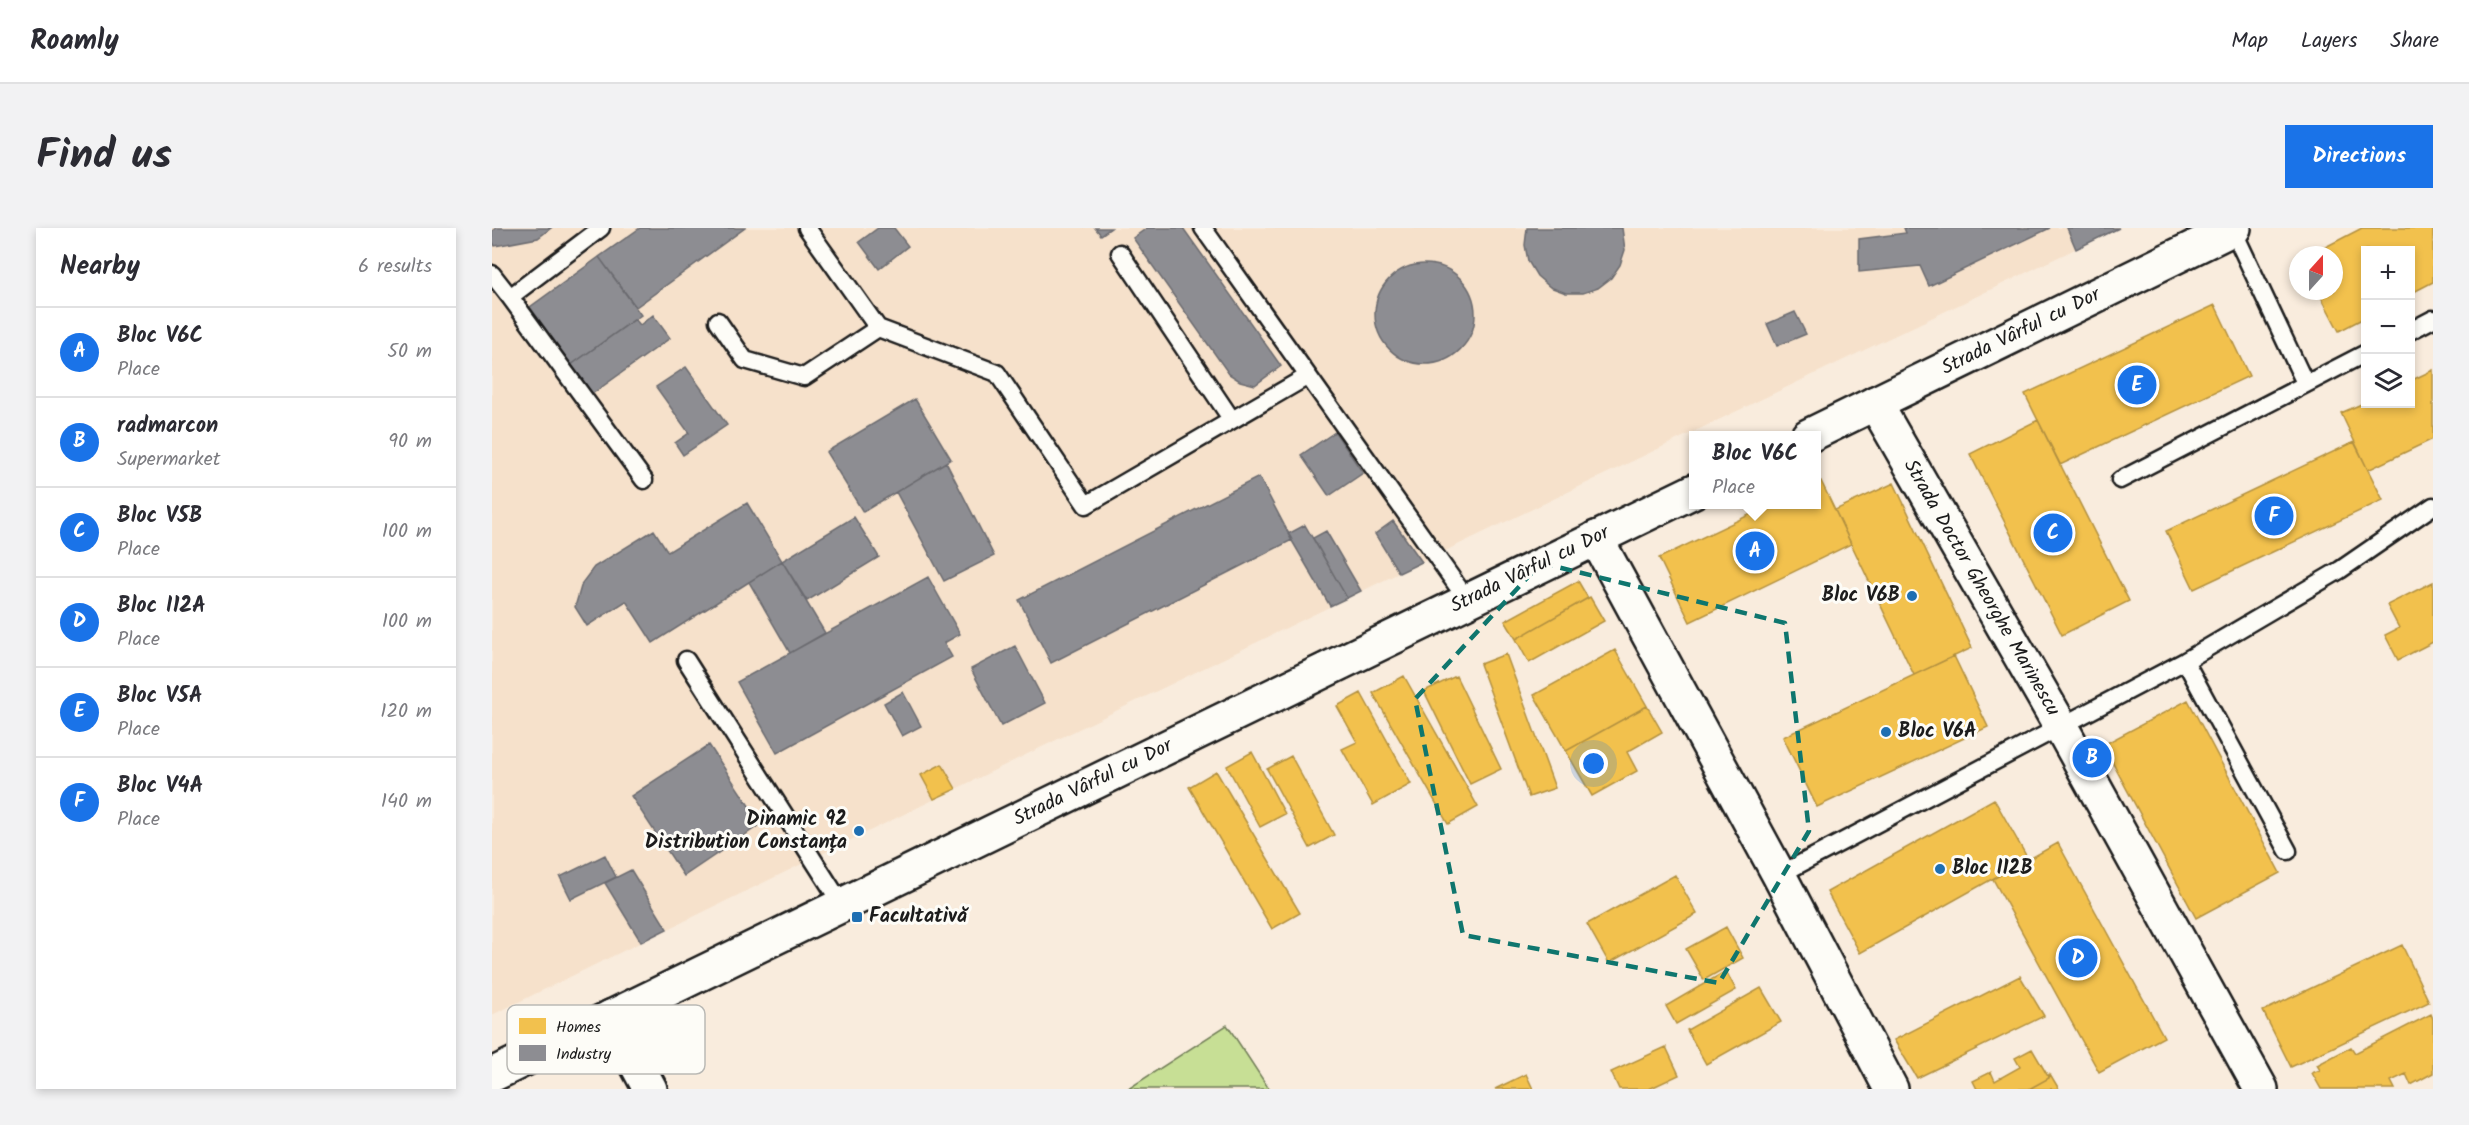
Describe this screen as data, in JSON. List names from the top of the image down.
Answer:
{
  "streets": {
    "street": ["Strada Vârful cu Dor", "Strada Doctor Gheorghe Marinescu"]
  },
  "crossings": [
    ["Strada Vârful cu Dor", "Strada Doctor Gheorghe Marinescu"]
  ],
  "places": {
    "other": [
      "Bloc V6B",
      "Bloc V6A",
      "Dinamic 92 Distribution Constanța",
      "Bloc I12B"
    ],
    "transit": ["Facultativă"]
  },
  "legend": ["Homes", "Industry"],
  "north": "top",
  "page": {
    "header": "Roamly",
    "nav": ["Map", "Layers", "Share"],
    "title": "Find us",
    "buttons": "Directions",
    "heading": ["Nearby", "6 results"],
    "map_buttons": ["+", "−"],
    "list": [
      {
        "mark": "A",
        "name": "Bloc V6C",
        "note": "Place",
        "value": "50 m"
      },
      {
        "mark": "B",
        "name": "radmarcon",
        "note": "Supermarket",
        "value": "90 m"
      },
      {
        "mark": "C",
        "name": "Bloc V5B",
        "note": "Place",
        "value": "100 m"
      },
      {
        "mark": "D",
        "name": "Bloc I12A",
        "note": "Place",
        "value": "100 m"
      },
      {
        "mark": "E",
        "name": "Bloc V5A",
        "note": "Place",
        "value": "120 m"
      },
      {
        "mark": "F",
        "name": "Bloc V4A",
        "note": "Place",
        "value": "140 m"
      }
    ],
    "pins": [
      "E",
      "F",
      "C",
      "A",
      "B",
      "D"
    ],
    "popup": ["Bloc V6C", "Place"]
  }
}
